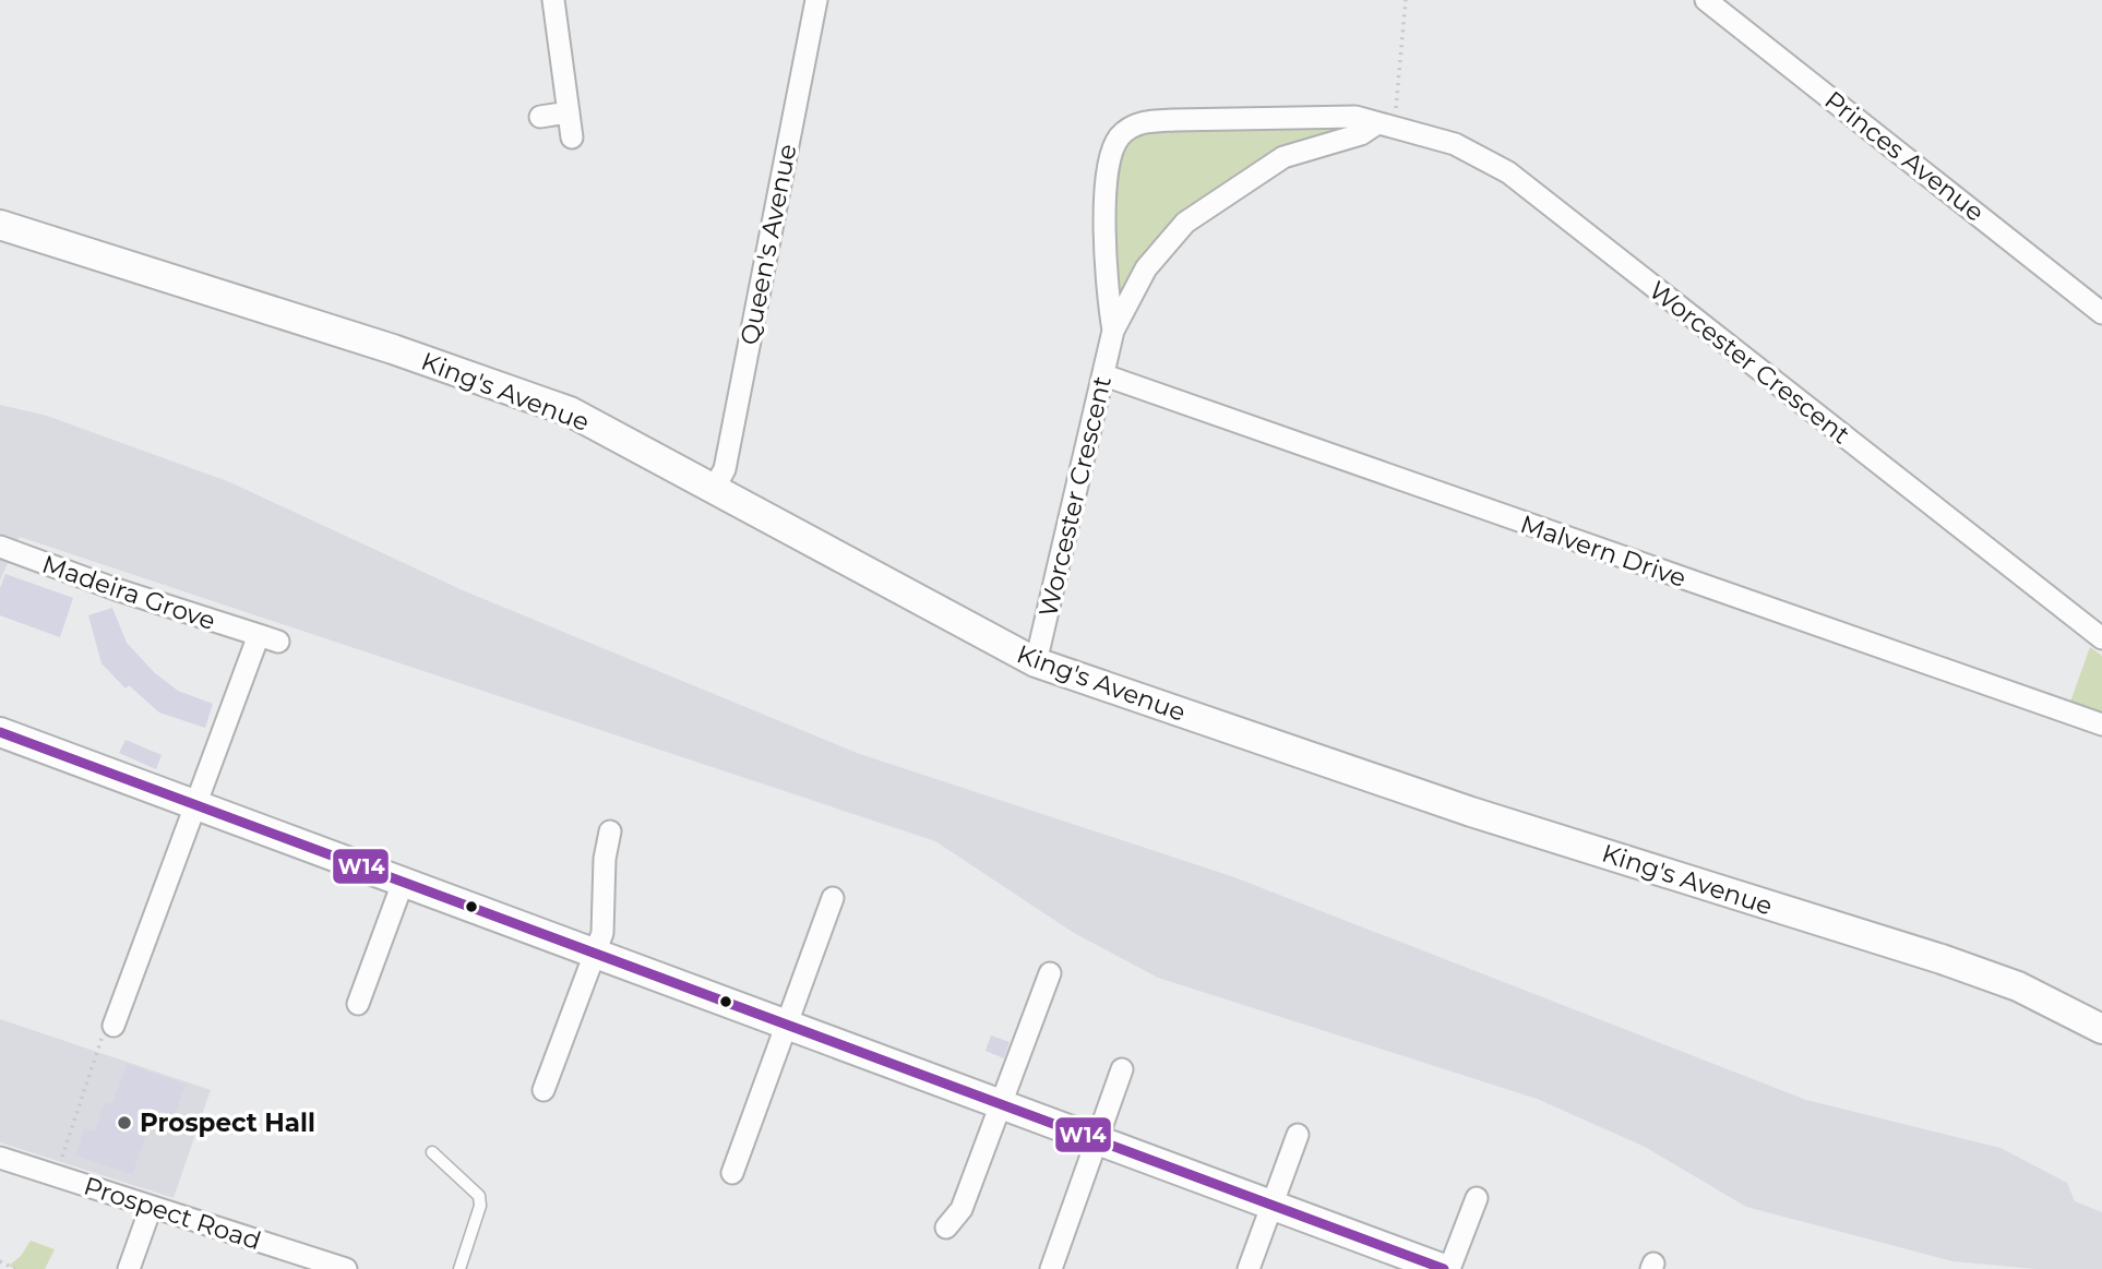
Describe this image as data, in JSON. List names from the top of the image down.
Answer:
{
  "streets": {
    "street": [
      "Princes Avenue",
      "Queen's Avenue",
      "Worcester Crescent",
      "King's Avenue",
      "Malvern Drive",
      "Madeira Grove",
      "Prospect Road"
    ]
  },
  "crossings": [
    ["Queen's Avenue", "King's Avenue"],
    ["Worcester Crescent", "King's Avenue"],
    ["Worcester Crescent", "Malvern Drive"]
  ],
  "places": ["Prospect Hall"],
  "lines": ["transit line W14"]
}
